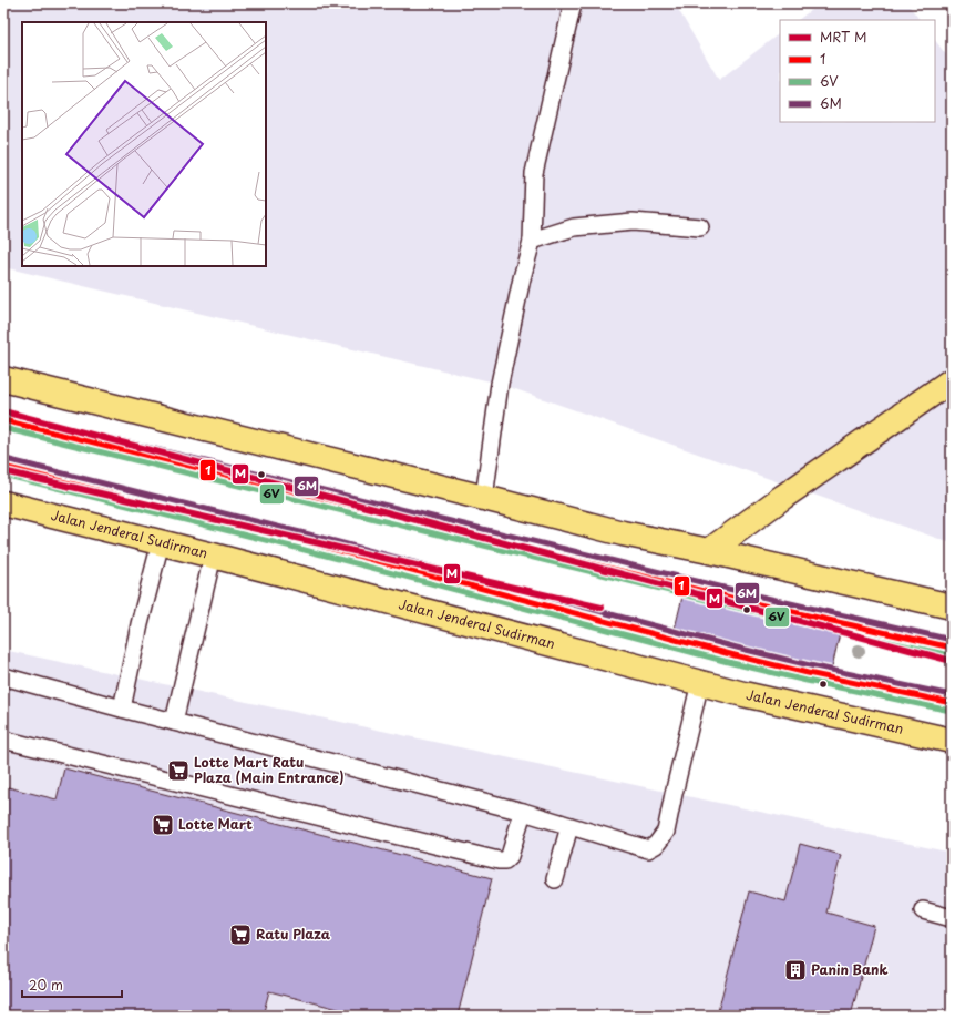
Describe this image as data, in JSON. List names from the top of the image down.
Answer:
{
  "streets": {
    "main road": ["Jalan Jenderal Sudirman"]
  },
  "places": {
    "supermarket": ["Lotte Mart Ratu Plaza (Main Entrance)", "Lotte Mart", "Ratu Plaza"],
    "building": ["Panin Bank"]
  },
  "lines": [
    "metro line M",
    "transit line 6M",
    "transit line 1",
    "transit line 6V"
  ],
  "legend": [
    "MRT M",
    "1",
    "6V",
    "6M"
  ],
  "scale_bar": "20 m"
}
